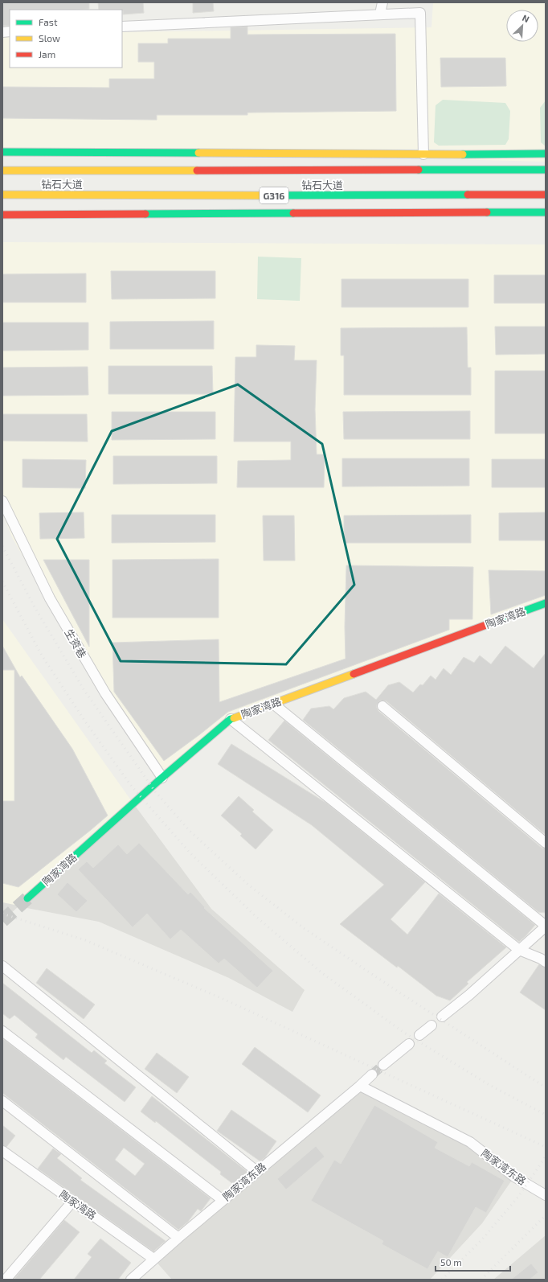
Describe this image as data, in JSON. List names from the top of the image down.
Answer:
{
  "streets": {
    "main road": ["钻石大道", "G316", "陶家湾路"],
    "street": ["生资巷", "陶家湾东路"]
  },
  "crossings": [
    ["陶家湾路", "生资巷"],
    ["陶家湾路", "陶家湾东路"]
  ],
  "legend": ["Fast", "Slow", "Jam"],
  "scale_bar": "50 m",
  "north": "top right"
}
